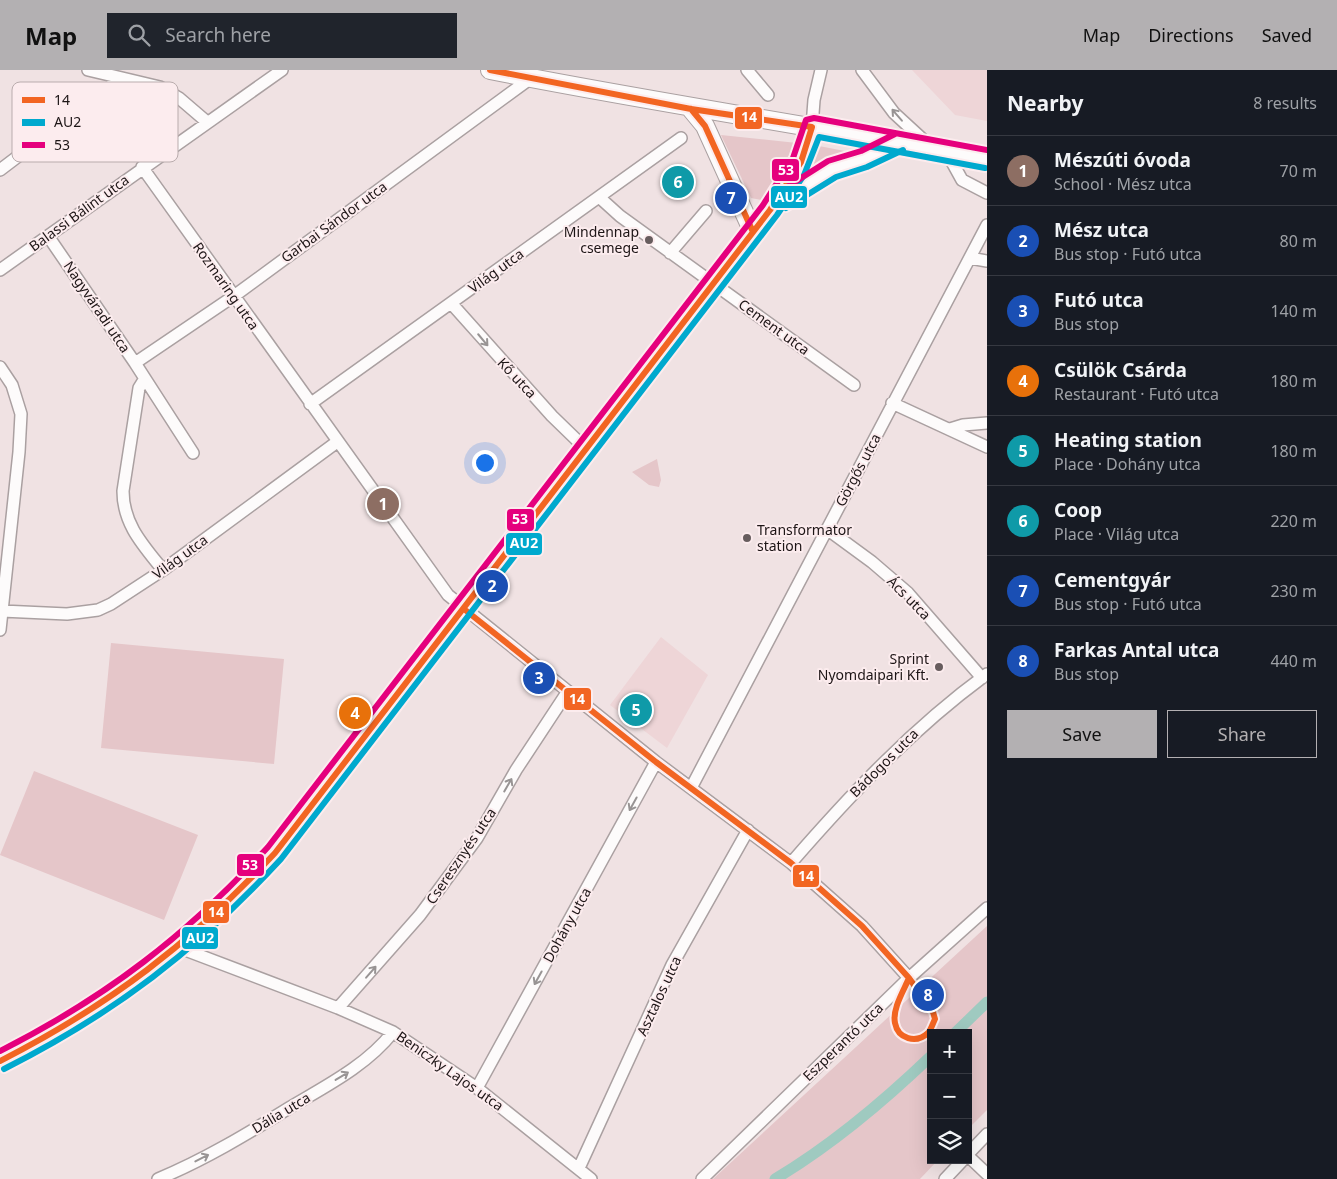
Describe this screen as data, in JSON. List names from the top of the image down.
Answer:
{
  "streets": {
    "street": [
      "Balassi Bálint utca",
      "Garbai Sándor utca",
      "Világ utca",
      "Rozmaring utca",
      "Nagyváradi utca",
      "Cement utca",
      "Kő utca",
      "Görgős utca",
      "Ács utca",
      "Bádogos utca",
      "Cseresznyés utca",
      "Dohány utca",
      "Asztalos utca",
      "Eszperantó utca",
      "Beniczky Lajos utca",
      "Dália utca"
    ]
  },
  "crossings": [
    ["Balassi Bálint utca", "Rozmaring utca"],
    ["Balassi Bálint utca", "Nagyváradi utca"],
    ["Garbai Sándor utca", "Rozmaring utca"],
    ["Garbai Sándor utca", "Nagyváradi utca"],
    ["Világ utca", "Rozmaring utca"],
    ["Világ utca", "Cement utca"],
    ["Világ utca", "Kő utca"],
    ["Rozmaring utca", "Görgős utca"],
    ["Rozmaring utca", "Bádogos utca"],
    ["Rozmaring utca", "Cseresznyés utca"],
    ["Rozmaring utca", "Dohány utca"],
    ["Rozmaring utca", "Asztalos utca"],
    ["Rozmaring utca", "Eszperantó utca"],
    ["Görgős utca", "Ács utca"],
    ["Ács utca", "Bádogos utca"],
    ["Cseresznyés utca", "Beniczky Lajos utca"],
    ["Dohány utca", "Beniczky Lajos utca"],
    ["Asztalos utca", "Beniczky Lajos utca"],
    ["Beniczky Lajos utca", "Dália utca"]
  ],
  "one_way": [
    "Kő utca",
    "Cseresznyés utca",
    "Dohány utca",
    "Dália utca"
  ],
  "places": ["Mindennap csemege", "Transformator station", "Sprint Nyomdaipari Kft."],
  "lines": ["transit line 14", "transit line 53", "transit line AU2"],
  "legend": ["14", "AU2", "53"],
  "page": {
    "header": "Map",
    "search": "Search here",
    "nav": ["Map", "Directions", "Saved"],
    "heading": ["Nearby", "8 results"],
    "list": [
      {
        "mark": "1",
        "name": "Mészúti óvoda",
        "note": "School · Mész utca",
        "value": "70 m"
      },
      {
        "mark": "2",
        "name": "Mész utca",
        "note": "Bus stop · Futó utca",
        "value": "80 m"
      },
      {
        "mark": "3",
        "name": "Futó utca",
        "note": "Bus stop",
        "value": "140 m"
      },
      {
        "mark": "4",
        "name": "Csülök Csárda",
        "note": "Restaurant · Futó utca",
        "value": "180 m"
      },
      {
        "mark": "5",
        "name": "Heating station",
        "note": "Place · Dohány utca",
        "value": "180 m"
      },
      {
        "mark": "6",
        "name": "Coop",
        "note": "Place · Világ utca",
        "value": "220 m"
      },
      {
        "mark": "7",
        "name": "Cementgyár",
        "note": "Bus stop · Futó utca",
        "value": "230 m"
      },
      {
        "mark": "8",
        "name": "Farkas Antal utca",
        "note": "Bus stop",
        "value": "440 m"
      }
    ],
    "pins": [
      "6",
      "7",
      "1",
      "2",
      "3",
      "5",
      "4",
      "8"
    ],
    "buttons": ["Save", "Share"],
    "map_buttons": ["+", "−"]
  }
}
